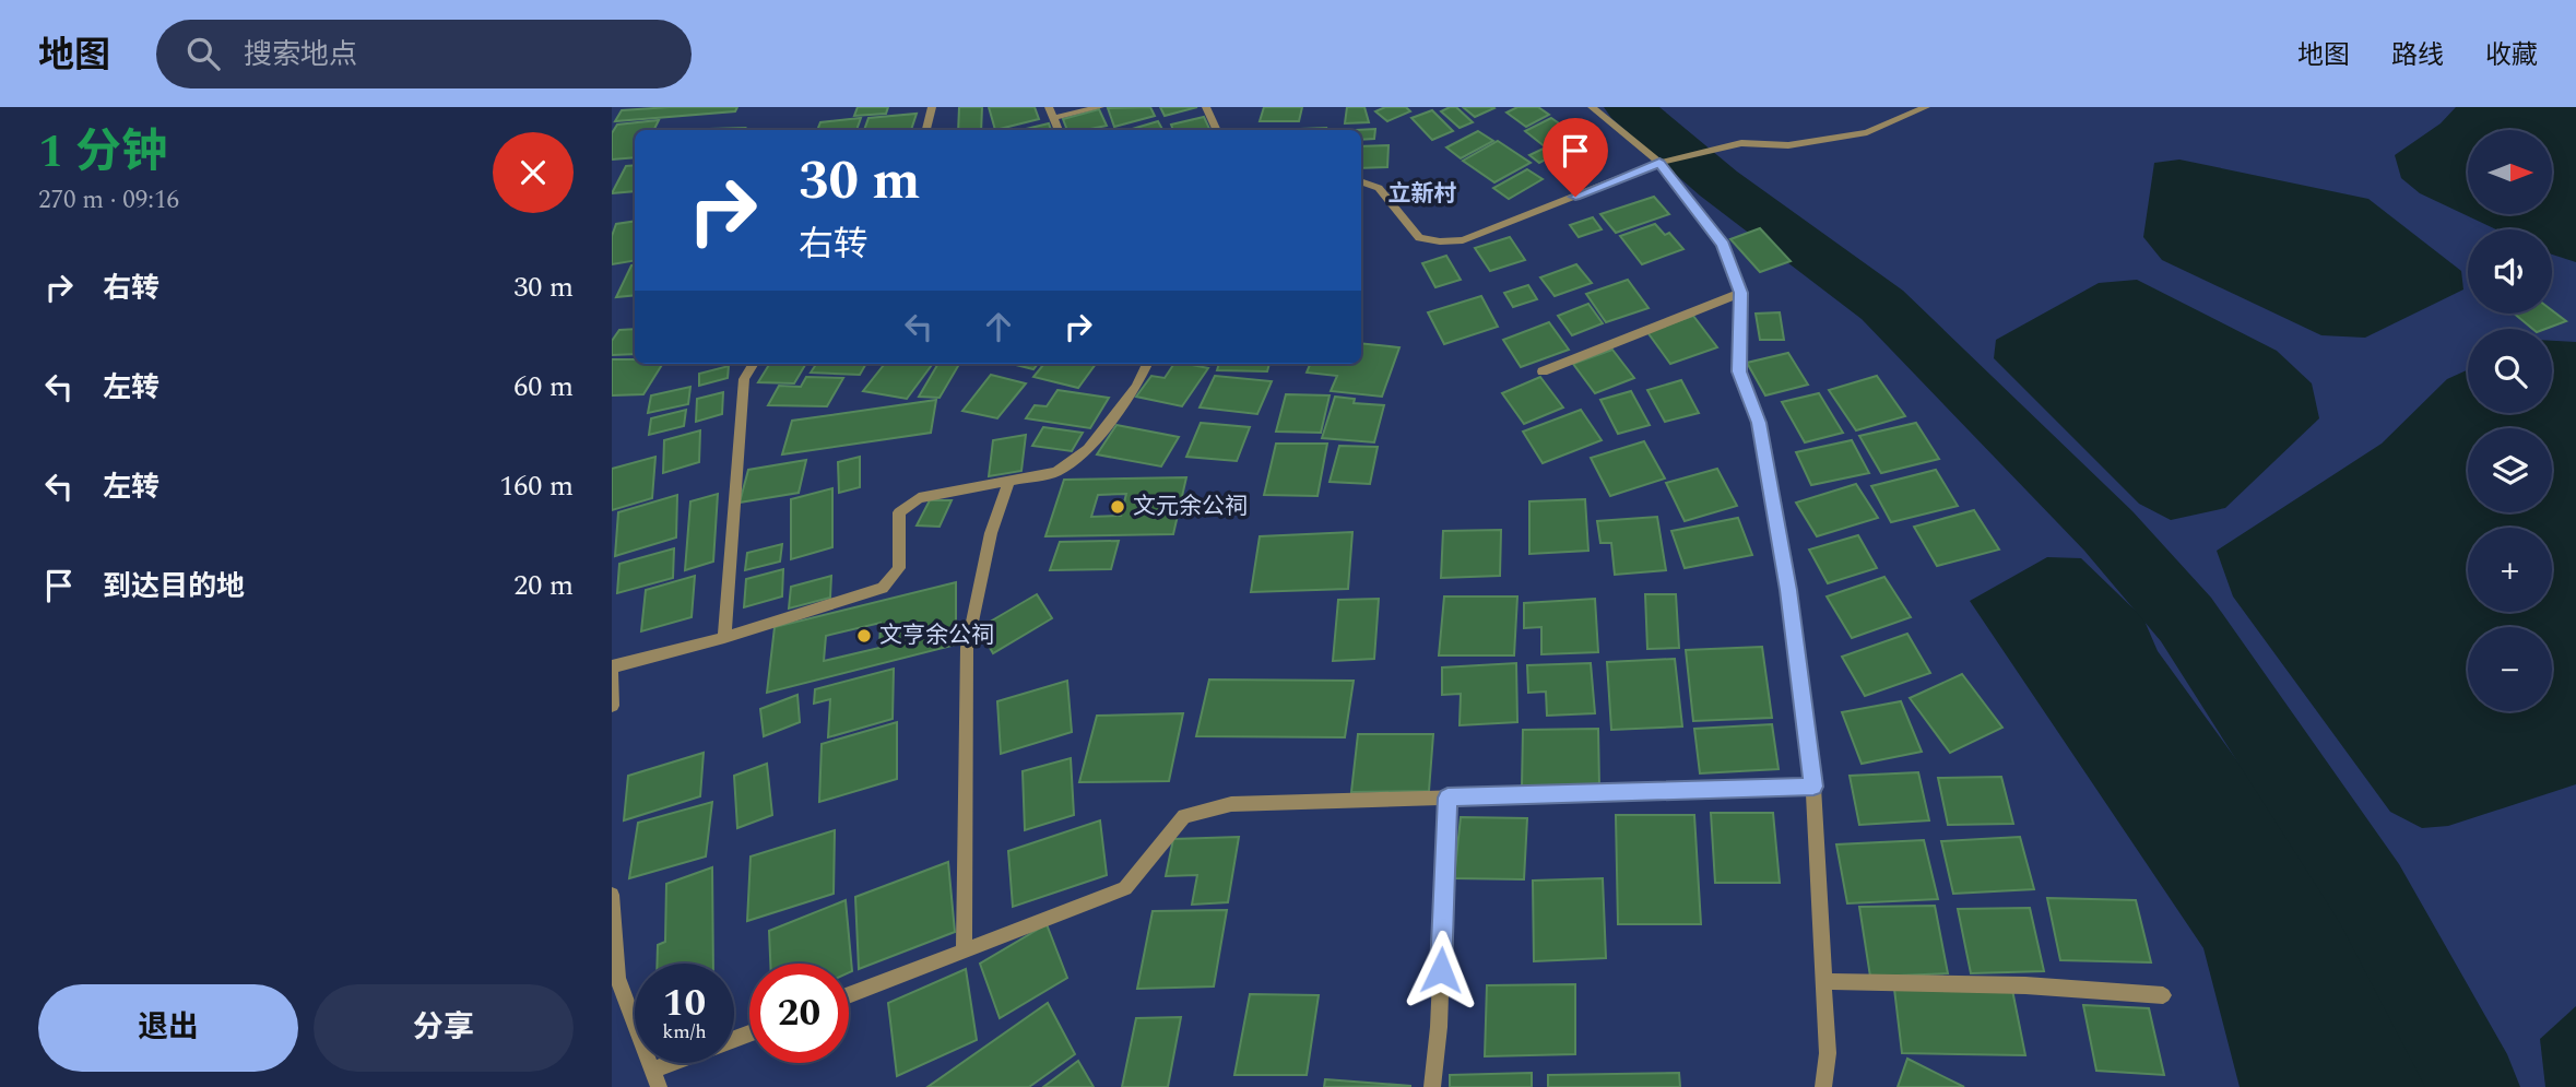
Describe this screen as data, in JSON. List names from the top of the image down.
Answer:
{
  "districts": ["立新村"],
  "places": ["文元余公祠", "文亨余公祠"],
  "north": "right",
  "page": {
    "header": "地图",
    "search": "搜索地点",
    "nav": ["地图", "路线", "收藏"],
    "heading": ["1 分钟", "270 m · 09:16"],
    "map_buttons": ["+", "−"],
    "turn": ["30 m", "右转"],
    "list": [
      {
        "name": "右转",
        "value": "30 m"
      },
      {
        "name": "左转",
        "value": "60 m"
      },
      {
        "name": "左转",
        "value": "160 m"
      },
      {
        "name": "到达目的地",
        "value": "20 m"
      }
    ],
    "speed": "10 km/h",
    "limit": "20",
    "buttons": ["退出", "分享"]
  }
}
